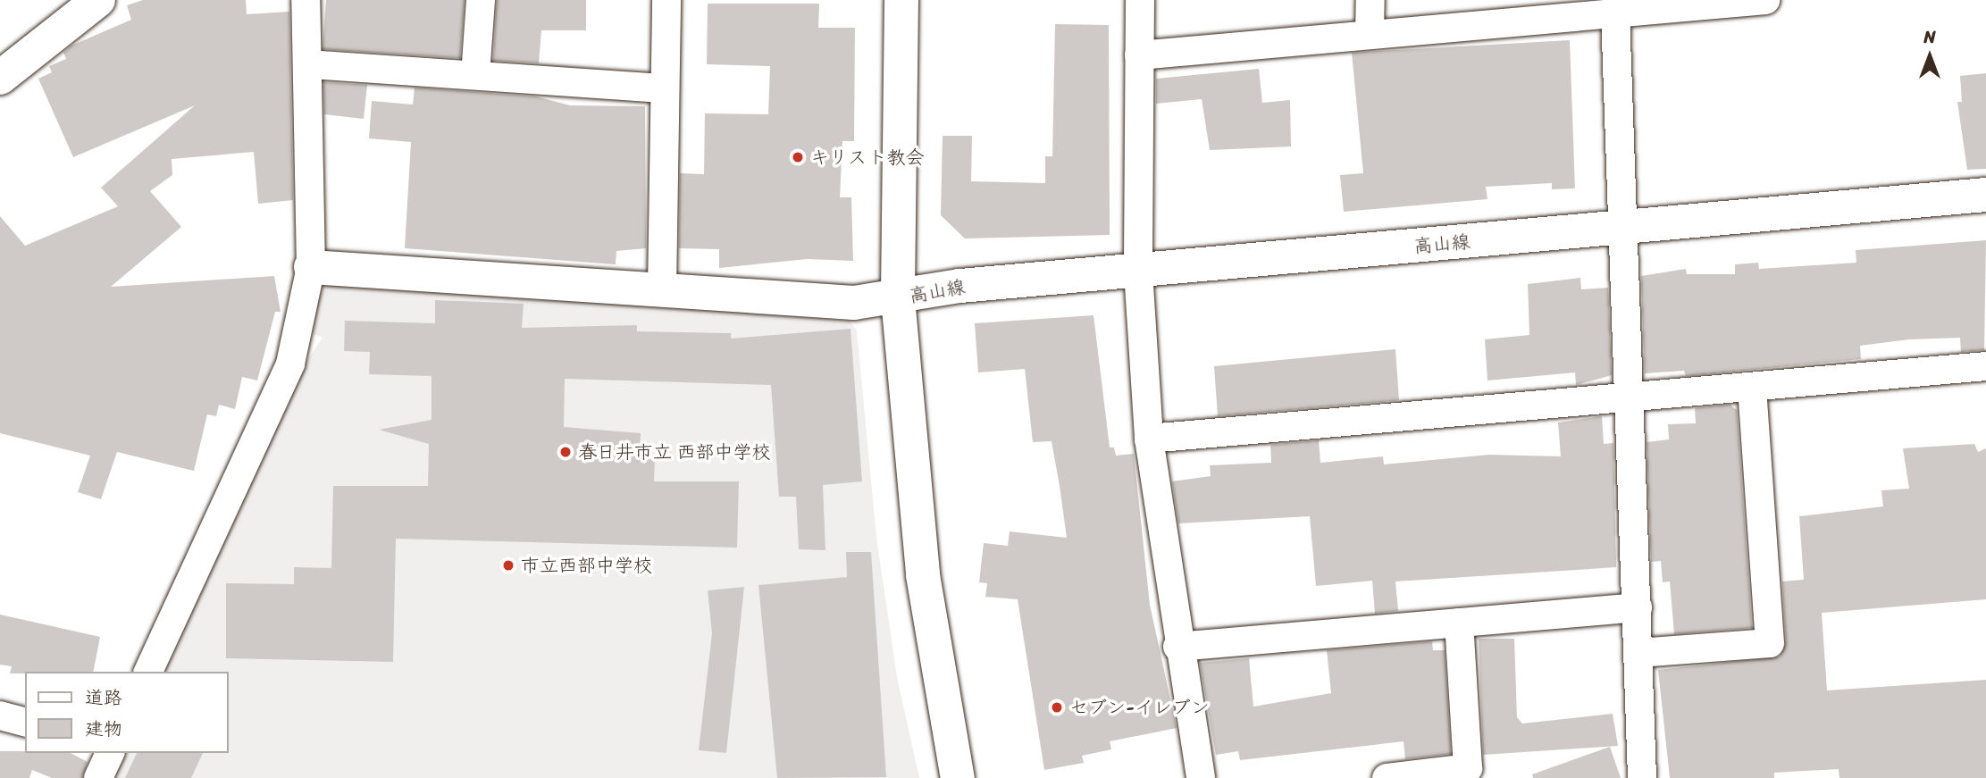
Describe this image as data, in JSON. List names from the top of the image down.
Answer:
{
  "streets": {
    "street": ["高山線"]
  },
  "places": [
    "キリスト教会",
    "春日井市立 西部中学校",
    "市立西部中学校",
    "セブン-イレブン"
  ],
  "legend": ["道路", "建物"],
  "north": "top"
}
